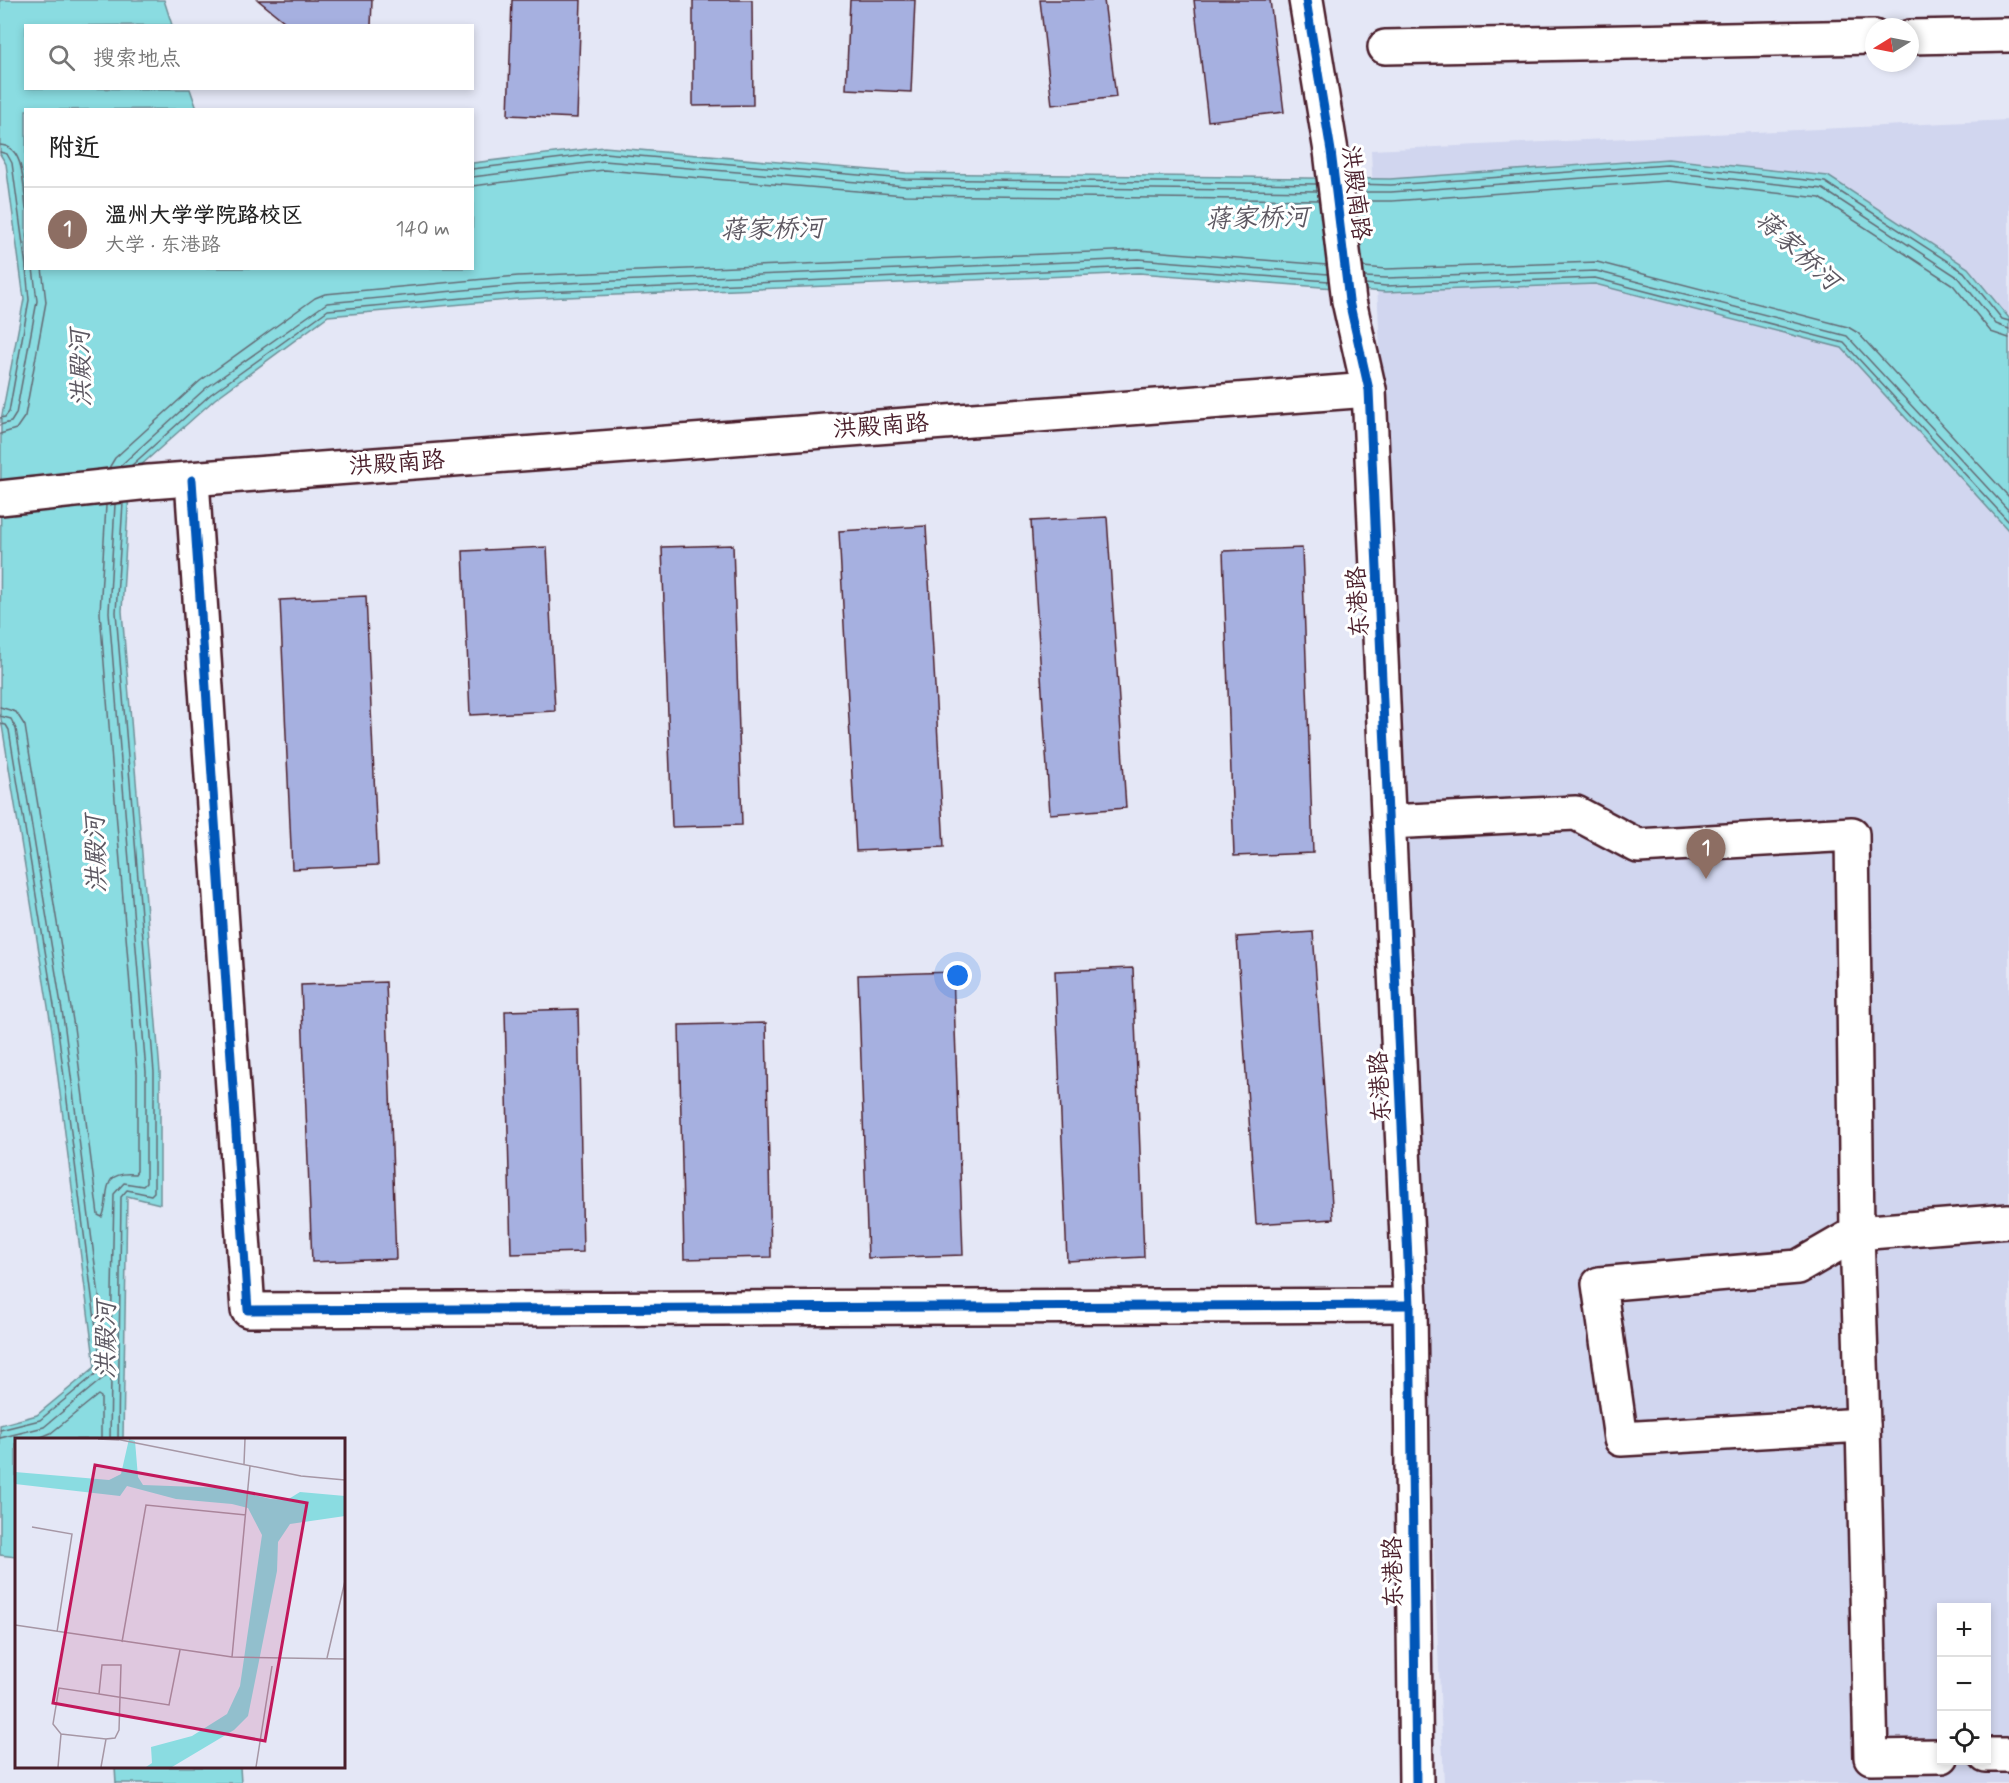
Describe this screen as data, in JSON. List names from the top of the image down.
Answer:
{
  "streets": {
    "street": ["洪殿南路", "东港路"]
  },
  "crossings": [
    ["洪殿南路", "东港路"]
  ],
  "water": ["蒋家桥河", "洪殿河"],
  "north": "left",
  "page": {
    "search": "搜索地点",
    "heading": "附近",
    "list": [
      {
        "mark": "1",
        "name": "温州大学学院路校区",
        "note": "大学 · 东港路",
        "value": "140 m"
      }
    ],
    "pins": "1",
    "map_buttons": ["+", "−"]
  }
}
